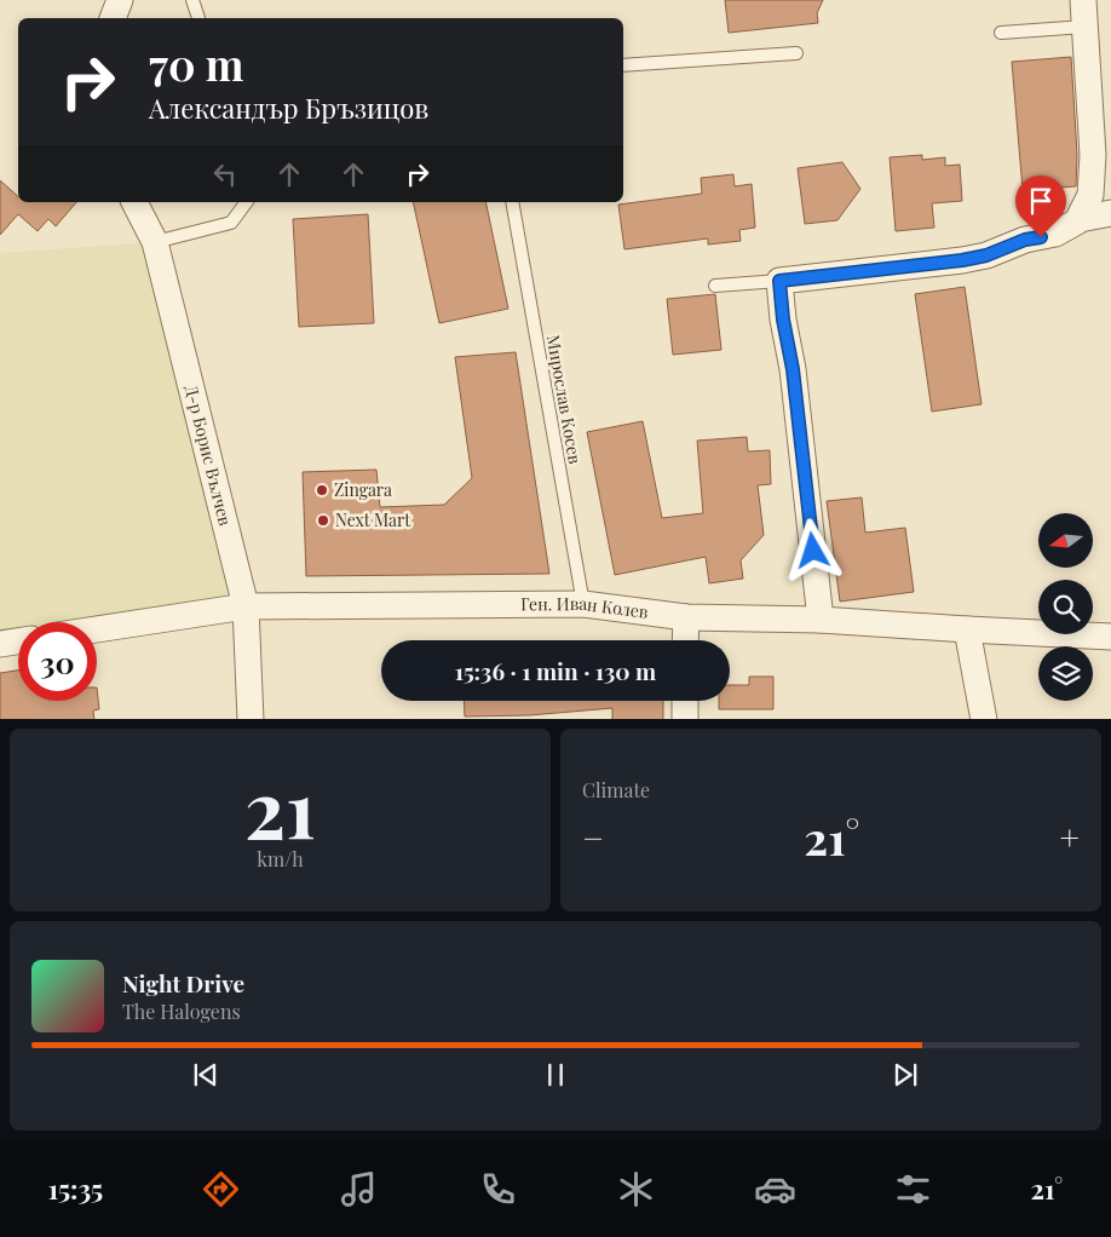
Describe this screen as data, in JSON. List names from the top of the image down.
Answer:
{
  "streets": {
    "street": ["Д-р Борис Вълчев", "Ген. Иван Колев"],
    "lane": ["Мирослав Косев"]
  },
  "crossings": [
    ["Мирослав Косев", "Ген. Иван Колев"],
    ["Д-р Борис Вълчев", "Ген. Иван Колев"]
  ],
  "places": ["Zingara", "Next Mart"],
  "north": "left",
  "page": {
    "turn": ["70 m", "Александър Бръзицов"],
    "limit": "30",
    "trip": "15:36 · 1 min · 130 m",
    "tile": [
      ["21", "km/h"],
      "Climate"
    ],
    "heat": ["−", "21°", "+"],
    "song": ["Night Drive", "The Halogens"],
    "tabs": ["15:35", "21°"]
  }
}
